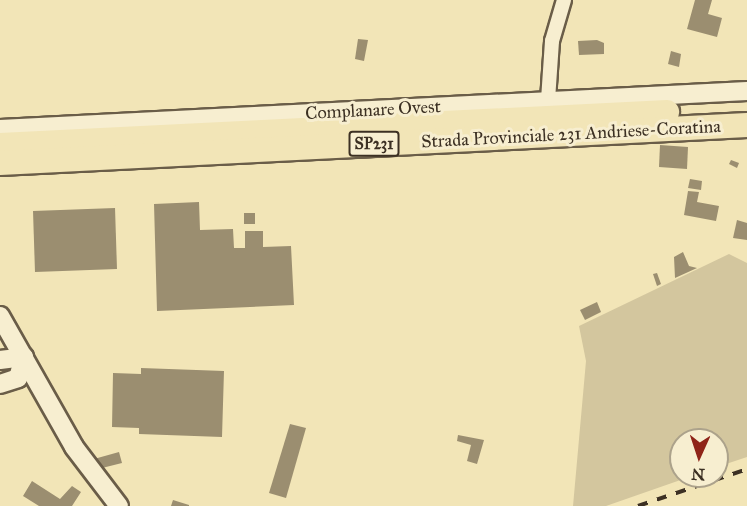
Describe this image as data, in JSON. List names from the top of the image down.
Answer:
{
  "streets": {
    "highway": ["Strada Provinciale 231 Andriese-Coratina", "SP231"],
    "street": ["Complanare Ovest"]
  },
  "north": "bottom"
}
